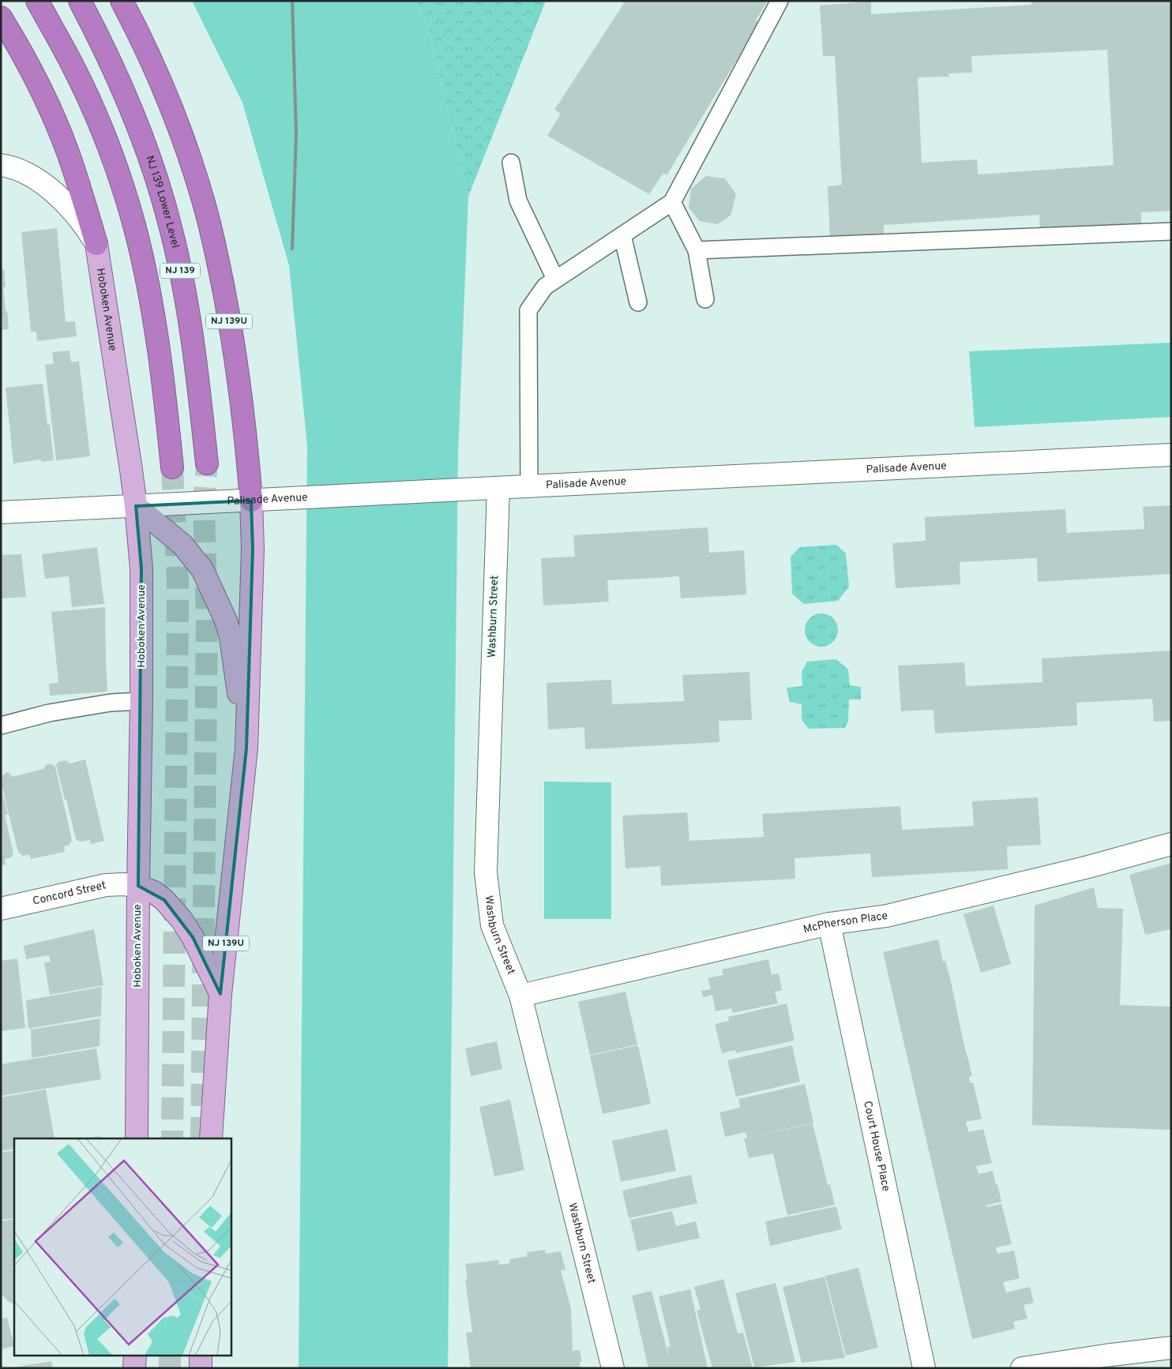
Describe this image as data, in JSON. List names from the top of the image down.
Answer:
{
  "streets": {
    "highway": ["NJ 139 Lower Level", "NJ 139", "NJ 139U"],
    "main road": ["Hoboken Avenue"],
    "street": [
      "Palisade Avenue",
      "Washburn Street",
      "Concord Street",
      "McPherson Place",
      "Court House Place"
    ]
  },
  "crossings": [
    ["Hoboken Avenue", "Palisade Avenue"],
    ["Hoboken Avenue", "Concord Street"],
    ["NJ 139U", "Palisade Avenue"],
    ["Palisade Avenue", "Washburn Street"],
    ["Washburn Street", "McPherson Place"],
    ["McPherson Place", "Court House Place"]
  ]
}
